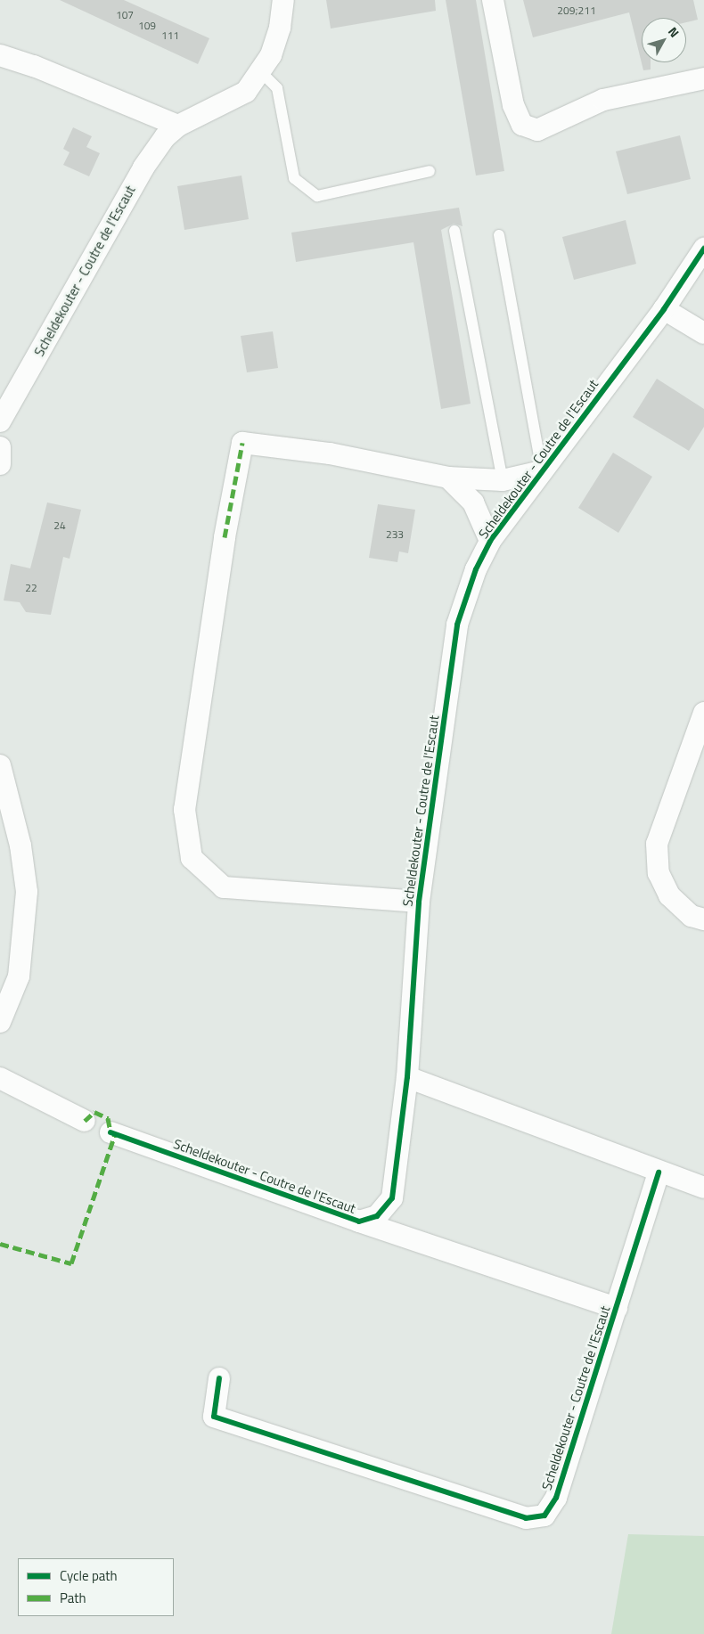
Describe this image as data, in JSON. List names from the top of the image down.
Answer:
{
  "streets": {
    "street": ["Scheldekouter - Coutre de l'Escaut"]
  },
  "house_numbers": [
    "209;211",
    "107",
    "109",
    "111",
    "24",
    "233",
    "22"
  ],
  "legend": ["Cycle path", "Path"],
  "north": "top right"
}
